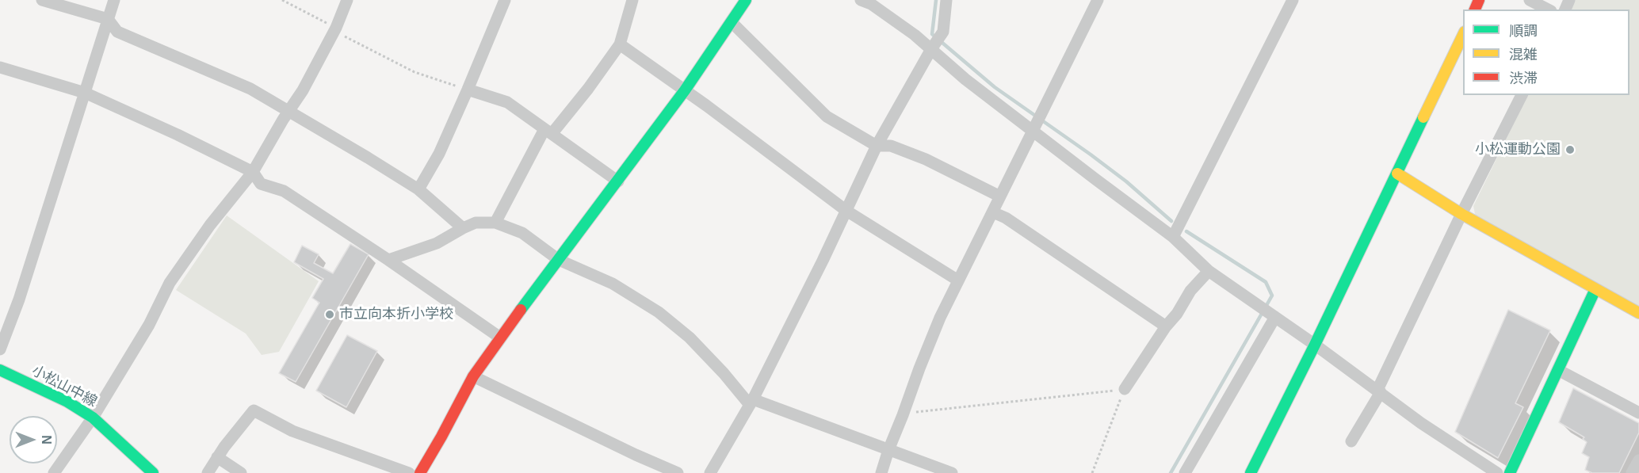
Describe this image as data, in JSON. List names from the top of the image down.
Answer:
{
  "streets": {
    "street": ["小松山中線"]
  },
  "places": ["小松運動公園", "市立向本折小学校"],
  "legend": ["順調", "混雑", "渋滞"],
  "north": "right"
}
